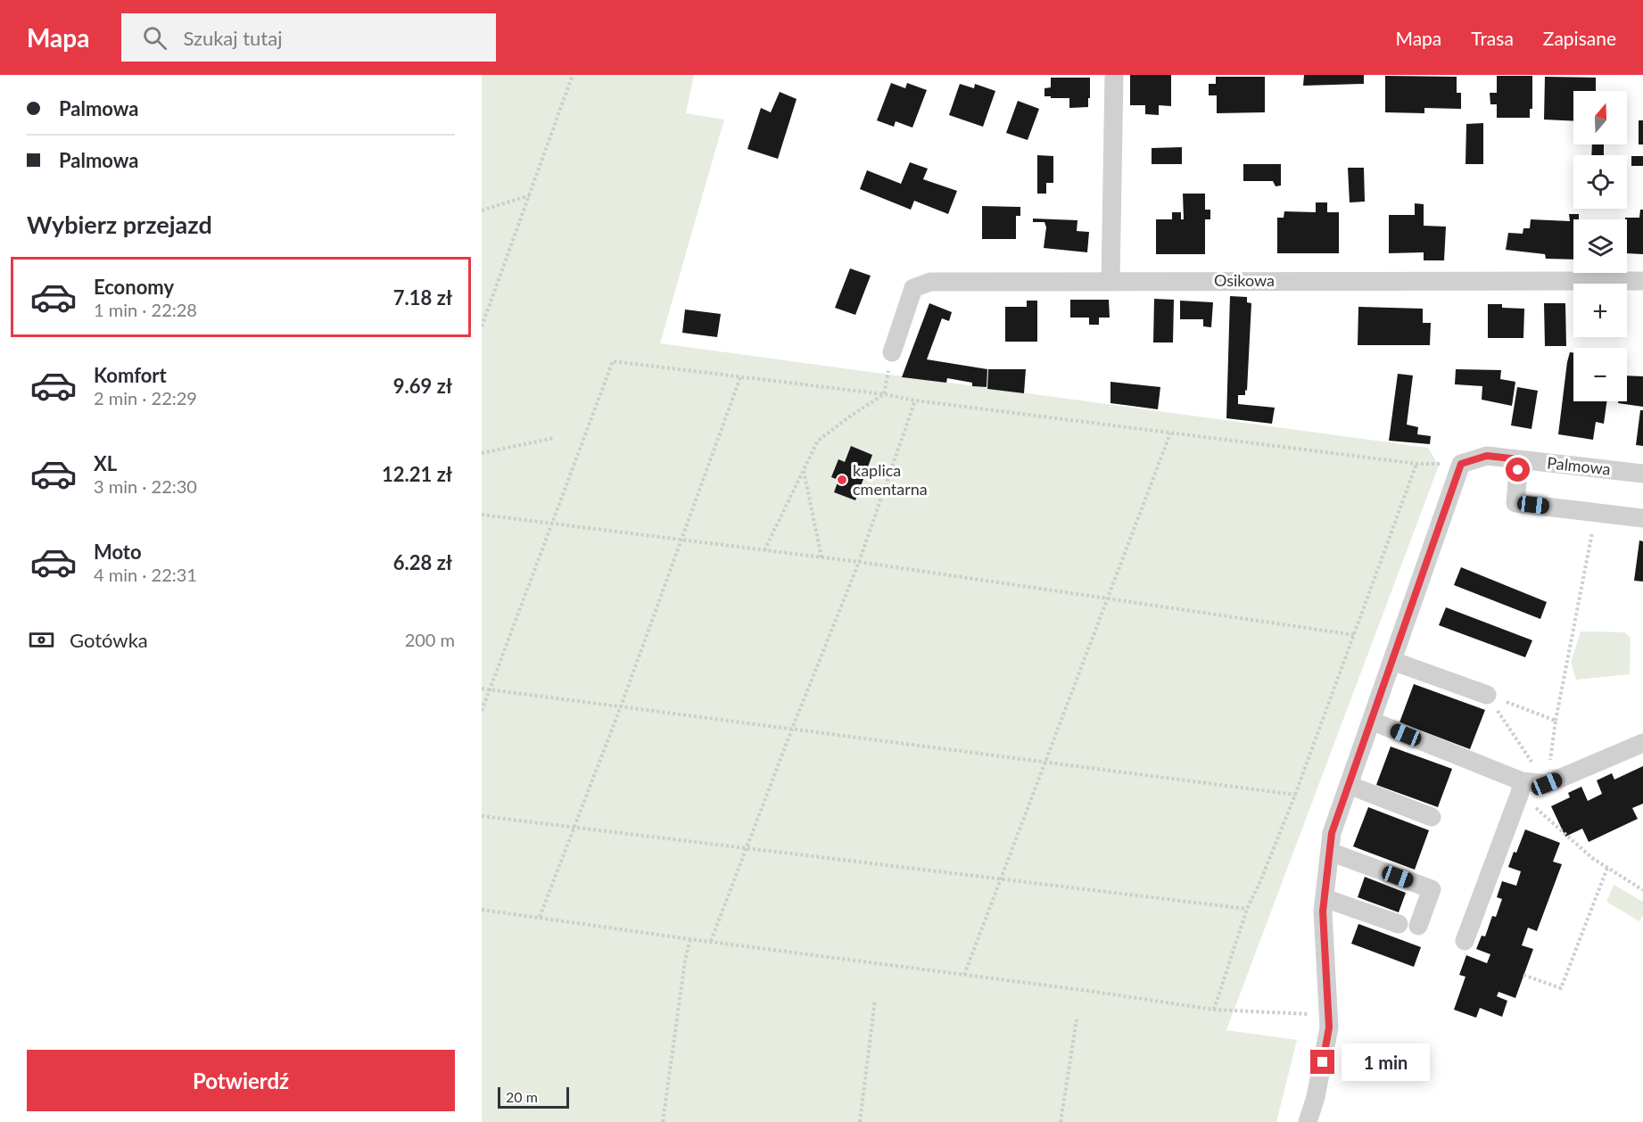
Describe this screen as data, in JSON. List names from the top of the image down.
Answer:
{
  "streets": {
    "street": ["Osikowa", "Palmowa"]
  },
  "places": ["kaplica cmentarna"],
  "scale_bar": "20 m",
  "north": "top",
  "page": {
    "header": "Mapa",
    "search": "Szukaj tutaj",
    "nav": ["Mapa", "Trasa", "Zapisane"],
    "banner": ["Palmowa", "Palmowa"],
    "map_buttons": ["+", "−"],
    "heading": "Wybierz przejazd",
    "list": [
      {
        "name": "Economy",
        "note": "1 min · 22:28",
        "value": "7.18 zł"
      },
      {
        "name": "Komfort",
        "note": "2 min · 22:29",
        "value": "9.69 zł"
      },
      {
        "name": "XL",
        "note": "3 min · 22:30",
        "value": "12.21 zł"
      },
      {
        "name": "Moto",
        "note": "4 min · 22:31",
        "value": "6.28 zł"
      }
    ],
    "pay": ["Gotówka", "200 m"],
    "buttons": "Potwierdź",
    "bubble": "1 min",
    "scale": "20 m"
  }
}
